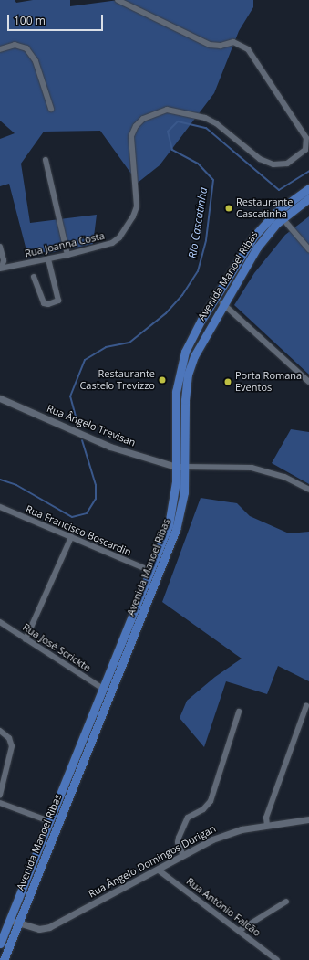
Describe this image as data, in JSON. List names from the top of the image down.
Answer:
{
  "streets": {
    "main road": ["Avenida Manoel Ribas"],
    "street": [
      "Rua Joanna Costa",
      "Rua Ângelo Trevisan",
      "Rua Francisco Boscardin",
      "Rua José Scrickte",
      "Rua Ângelo Domingos Durigan",
      "Rua Antônio Falcão"
    ]
  },
  "crossings": [
    ["Avenida Manoel Ribas", "Rua Ângelo Trevisan"],
    ["Avenida Manoel Ribas", "Rua Francisco Boscardin"],
    ["Avenida Manoel Ribas", "Rua José Scrickte"],
    ["Avenida Manoel Ribas", "Rua Ângelo Domingos Durigan"],
    ["Rua Ângelo Domingos Durigan", "Rua Antônio Falcão"]
  ],
  "water": ["Rio Cascatinha"],
  "places": ["Restaurante Cascatinha", "Restaurante Castelo Trevizzo", "Porta Romana Eventos"],
  "scale_bar": "100 m"
}
